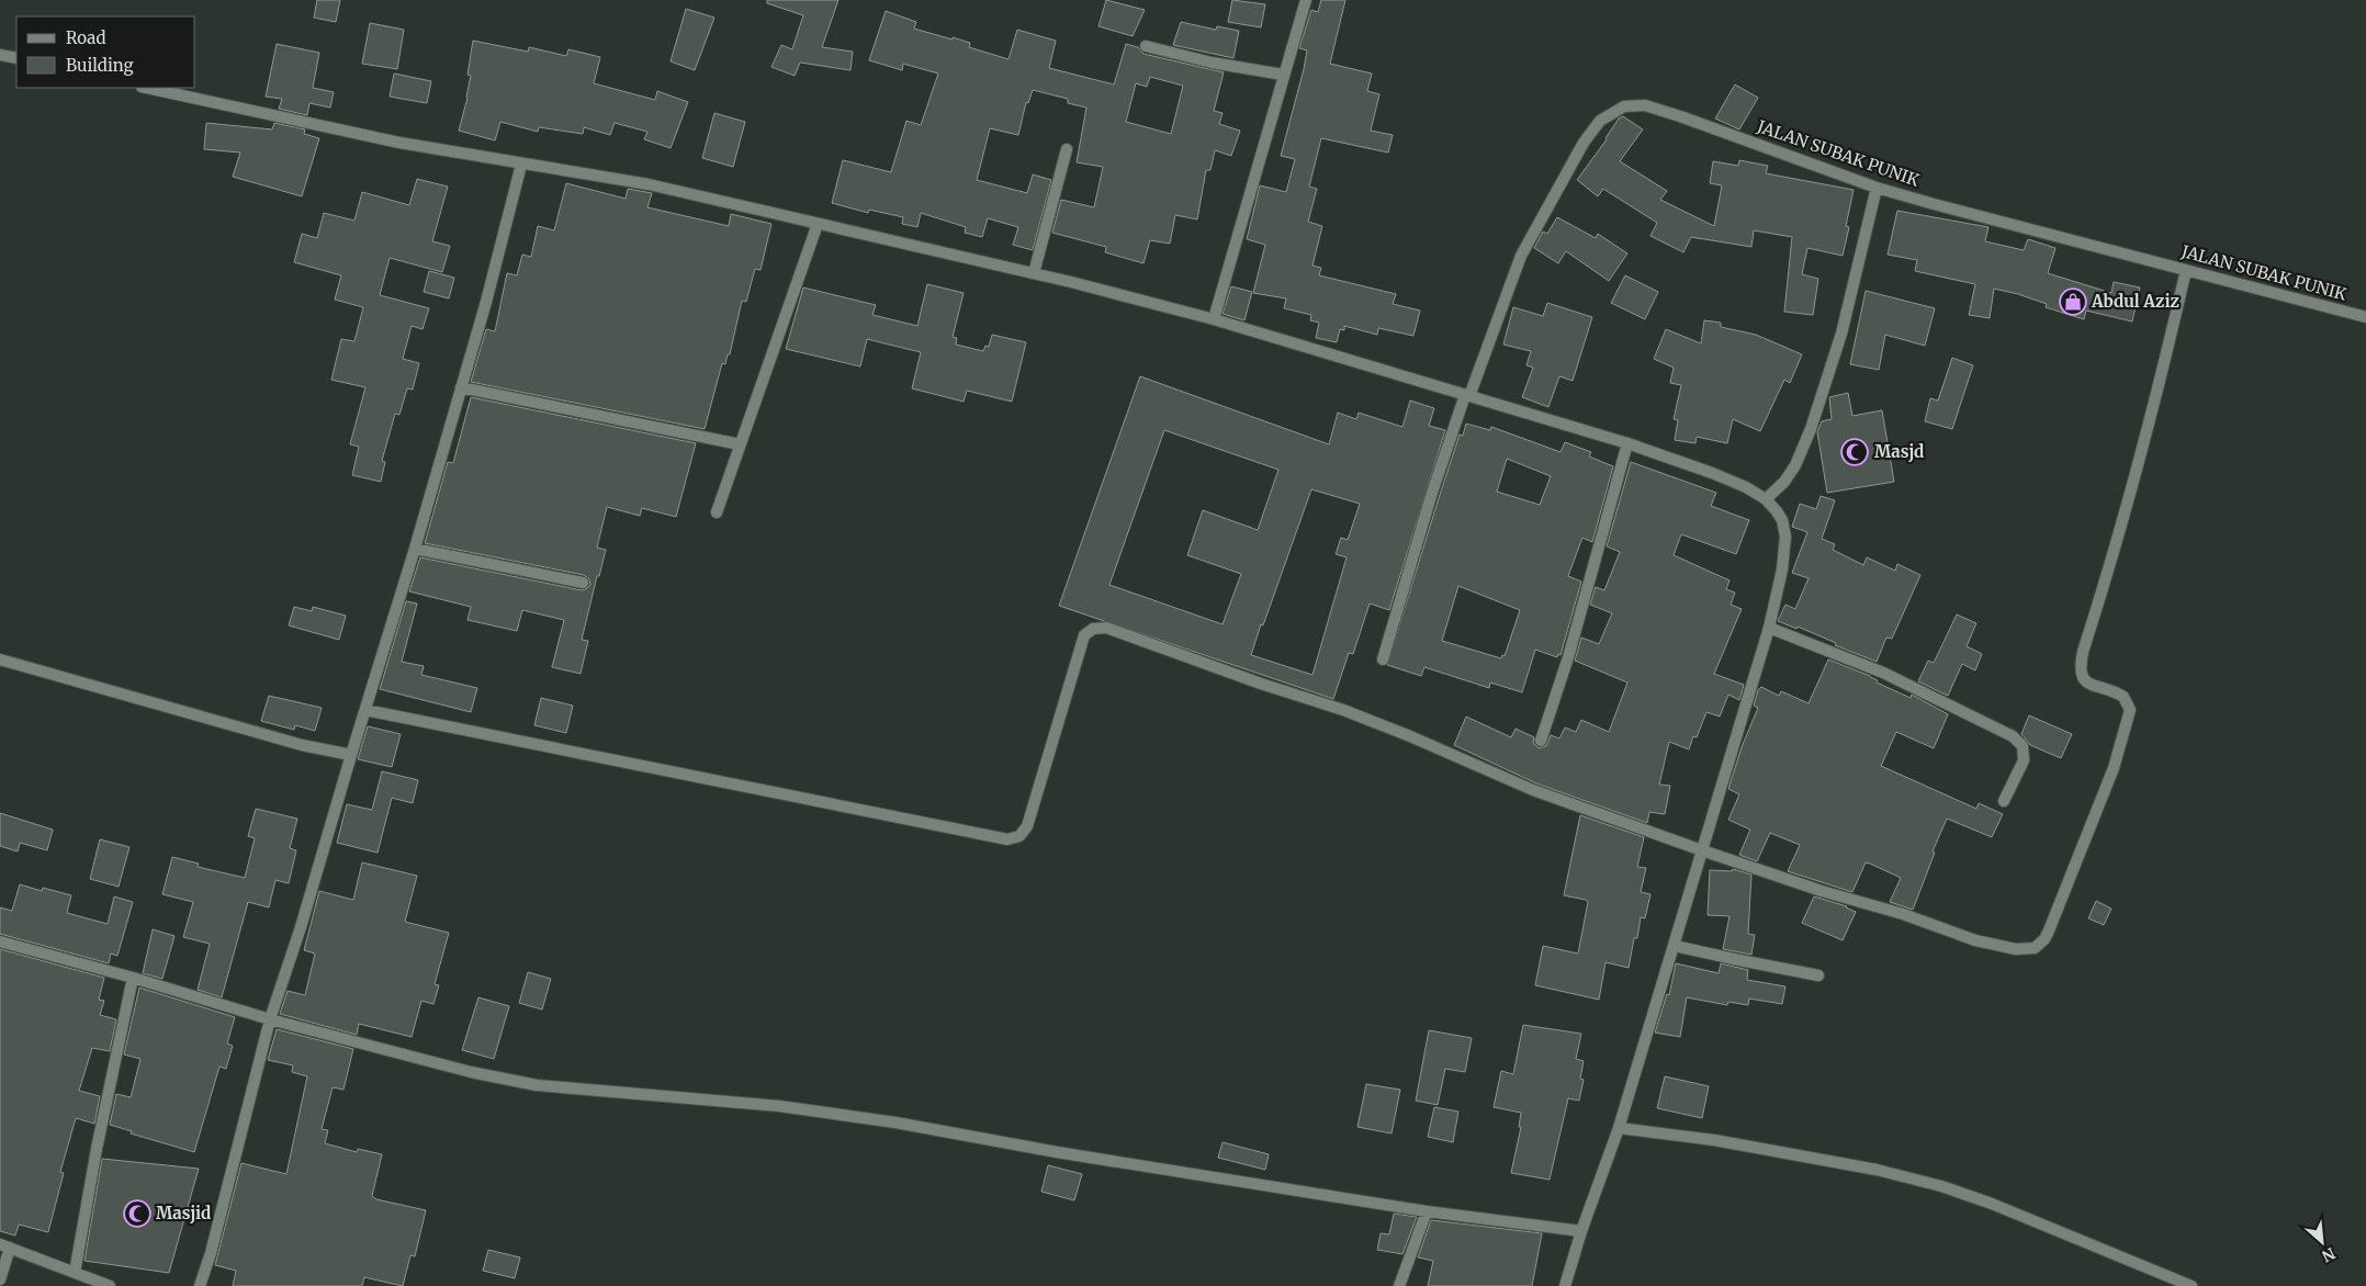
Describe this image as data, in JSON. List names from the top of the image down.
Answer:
{
  "streets": {
    "street": ["JALAN SUBAK PUNIK"]
  },
  "places": {
    "shop": ["Abdul Aziz"],
    "mosque": ["Masjd", "Masjid"]
  },
  "legend": ["Road", "Building"],
  "north": "bottom right"
}
